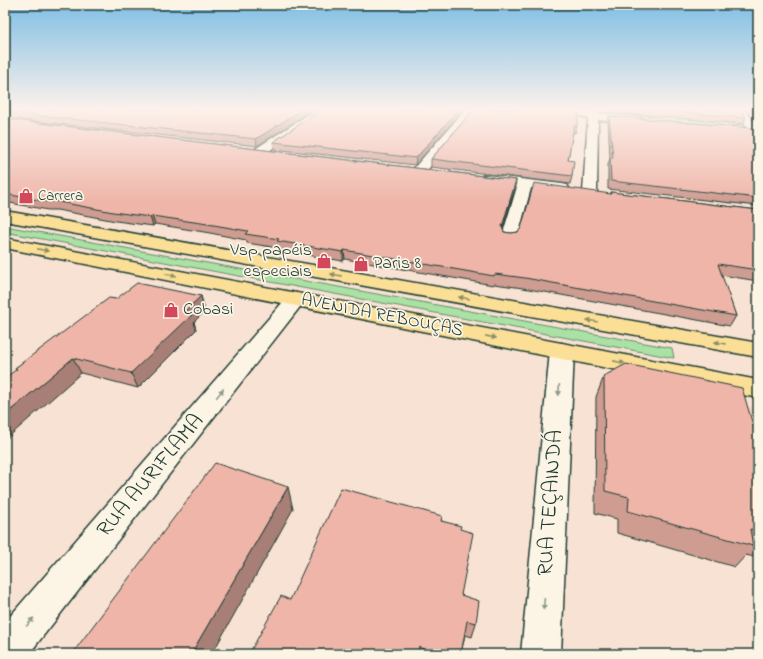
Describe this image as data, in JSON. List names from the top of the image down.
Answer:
{
  "streets": {
    "main road": ["AVENIDA REBOUÇAS"],
    "street": ["RUA AURIFLAMA", "RUA TEÇAINDÁ"]
  },
  "crossings": [
    ["AVENIDA REBOUÇAS", "RUA AURIFLAMA"],
    ["AVENIDA REBOUÇAS", "RUA TEÇAINDÁ"]
  ],
  "one_way": ["RUA AURIFLAMA", "RUA TEÇAINDÁ"],
  "places": {
    "shop": [
      "Carrera",
      "Vsp papéis especiais",
      "Paris 8",
      "Cobasi"
    ]
  }
}
